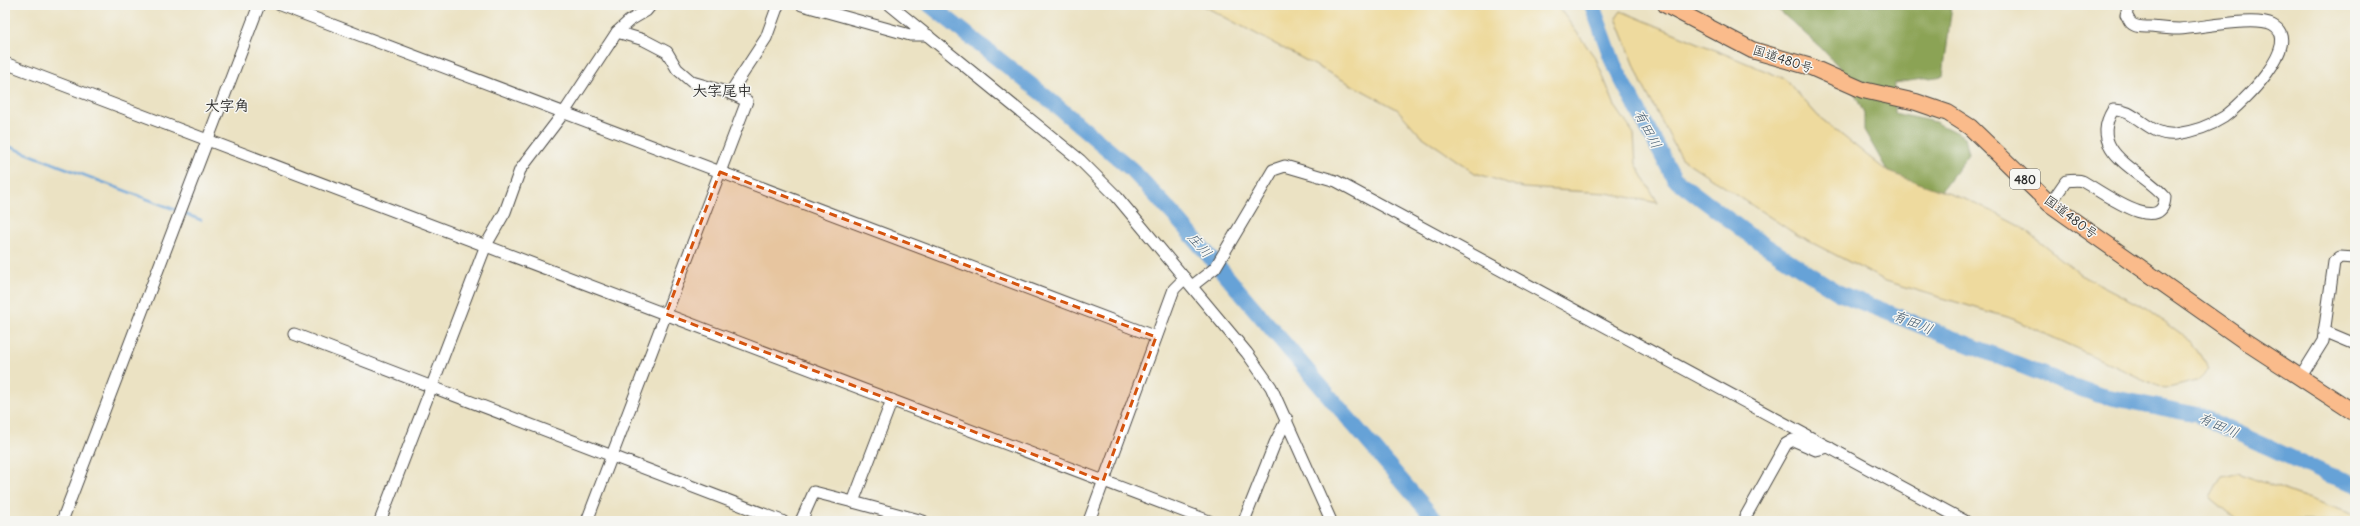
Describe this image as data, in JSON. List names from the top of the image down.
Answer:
{
  "streets": {
    "highway": ["国道480号", "480"]
  },
  "districts": ["大字尾中", "大字角"],
  "water": ["有田川", "庄川"]
}
